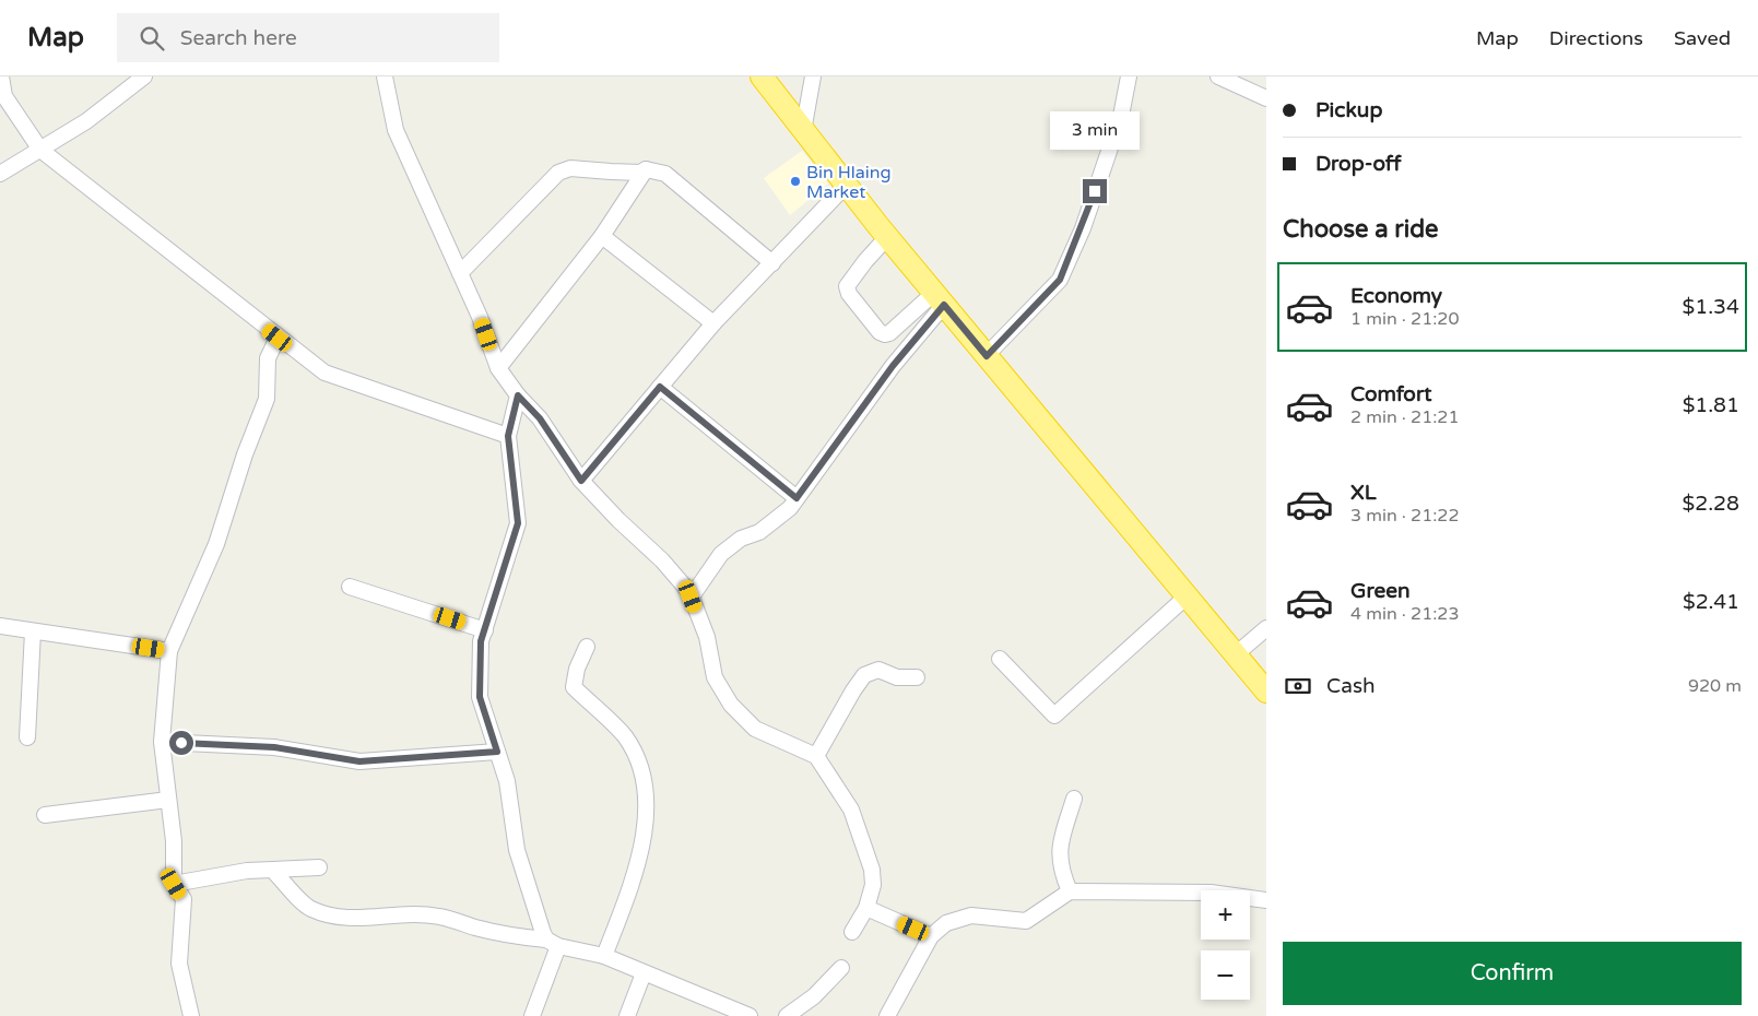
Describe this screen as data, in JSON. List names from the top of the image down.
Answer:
{
  "places": ["Bin Hlaing Market"],
  "page": {
    "header": "Map",
    "search": "Search here",
    "nav": ["Map", "Directions", "Saved"],
    "banner": ["Pickup", "Drop-off"],
    "bubble": "3 min",
    "heading": "Choose a ride",
    "list": [
      {
        "name": "Economy",
        "note": "1 min · 21:20",
        "value": "$1.34"
      },
      {
        "name": "Comfort",
        "note": "2 min · 21:21",
        "value": "$1.81"
      },
      {
        "name": "XL",
        "note": "3 min · 21:22",
        "value": "$2.28"
      },
      {
        "name": "Green",
        "note": "4 min · 21:23",
        "value": "$2.41"
      }
    ],
    "pay": ["Cash", "920 m"],
    "map_buttons": ["+", "−"],
    "buttons": "Confirm"
  }
}
